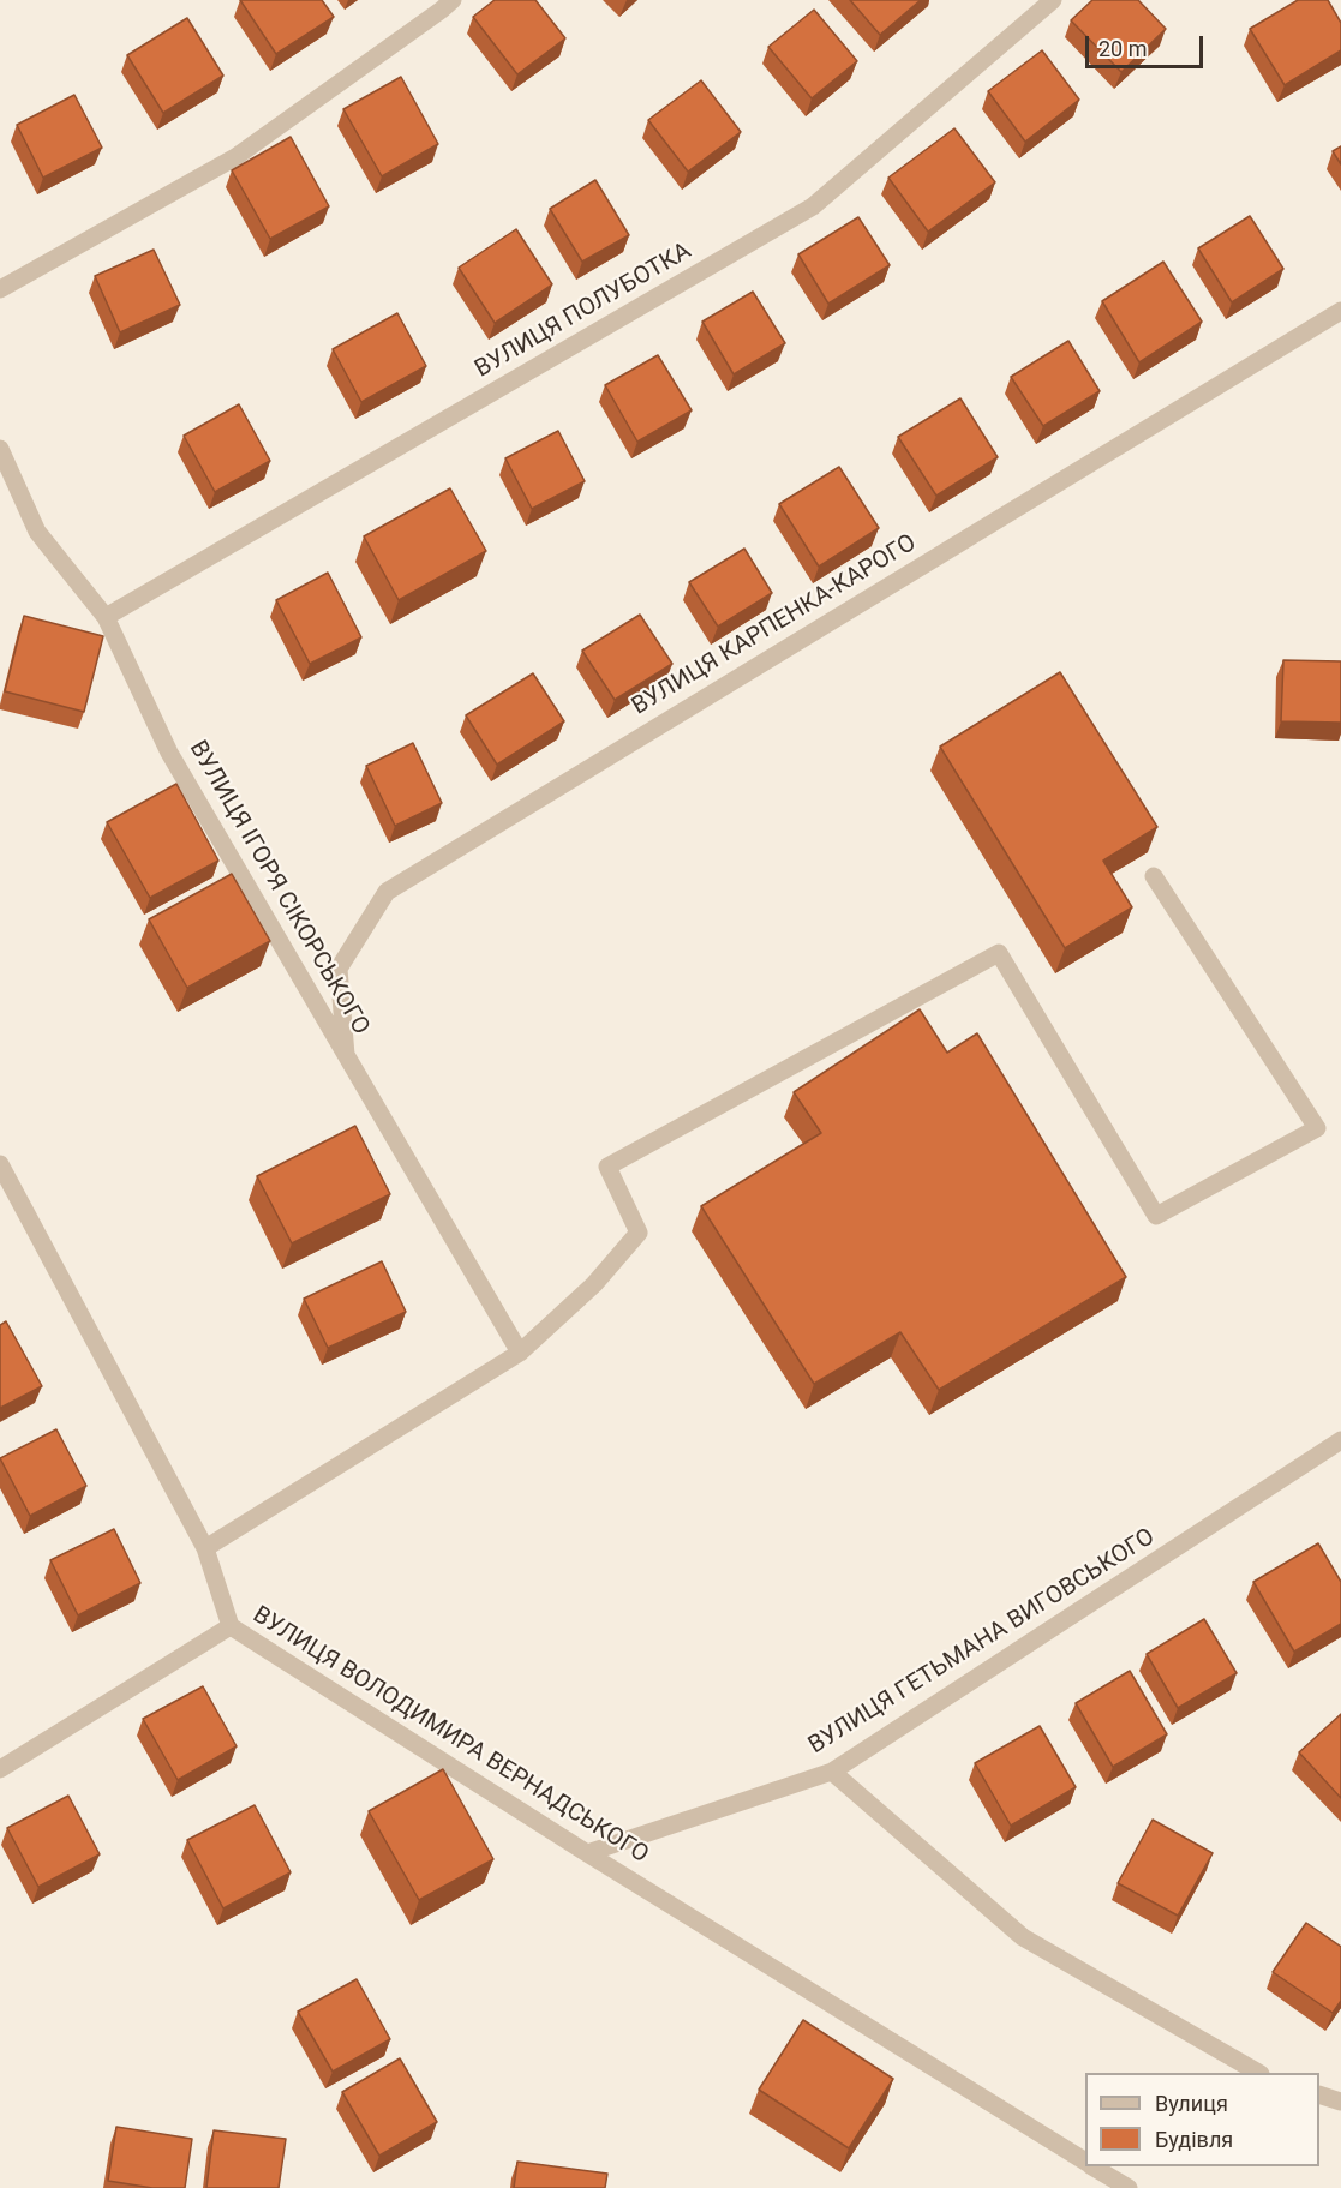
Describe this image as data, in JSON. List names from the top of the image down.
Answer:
{
  "streets": {
    "street": [
      "ВУЛИЦЯ ПОЛУБОТКА",
      "ВУЛИЦЯ КАРПЕНКА-КАРОГО",
      "ВУЛИЦЯ ІГОРЯ СІКОРСЬКОГО",
      "ВУЛИЦЯ ГЕТЬМАНА ВИГОВСЬКОГО",
      "ВУЛИЦЯ ВОЛОДИМИРА ВЕРНАДСЬКОГО"
    ]
  },
  "crossings": [
    ["ВУЛИЦЯ ПОЛУБОТКА", "ВУЛИЦЯ ІГОРЯ СІКОРСЬКОГО"],
    ["ВУЛИЦЯ КАРПЕНКА-КАРОГО", "ВУЛИЦЯ ІГОРЯ СІКОРСЬКОГО"],
    ["ВУЛИЦЯ ГЕТЬМАНА ВИГОВСЬКОГО", "ВУЛИЦЯ ВОЛОДИМИРА ВЕРНАДСЬКОГО"]
  ],
  "legend": ["Вулиця", "Будівля"],
  "scale_bar": "20 m"
}
